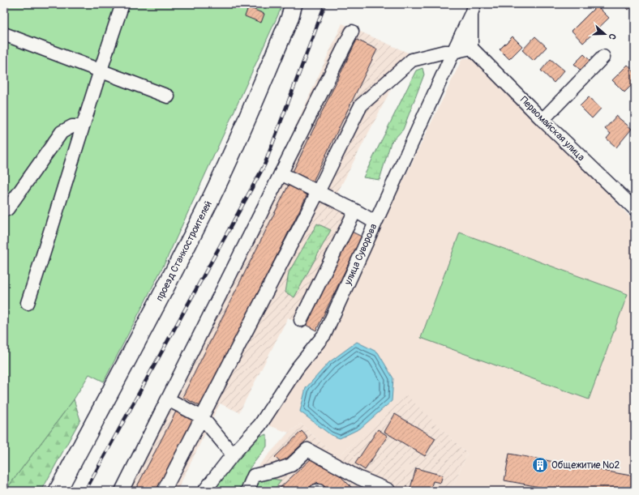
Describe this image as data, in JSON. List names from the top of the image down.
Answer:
{
  "streets": {
    "main road": ["проезд Станкостроителей"],
    "street": ["Первомайская улица", "улица Суворова"]
  },
  "places": {
    "building": ["Общежитие №2"]
  },
  "north": "right"
}
